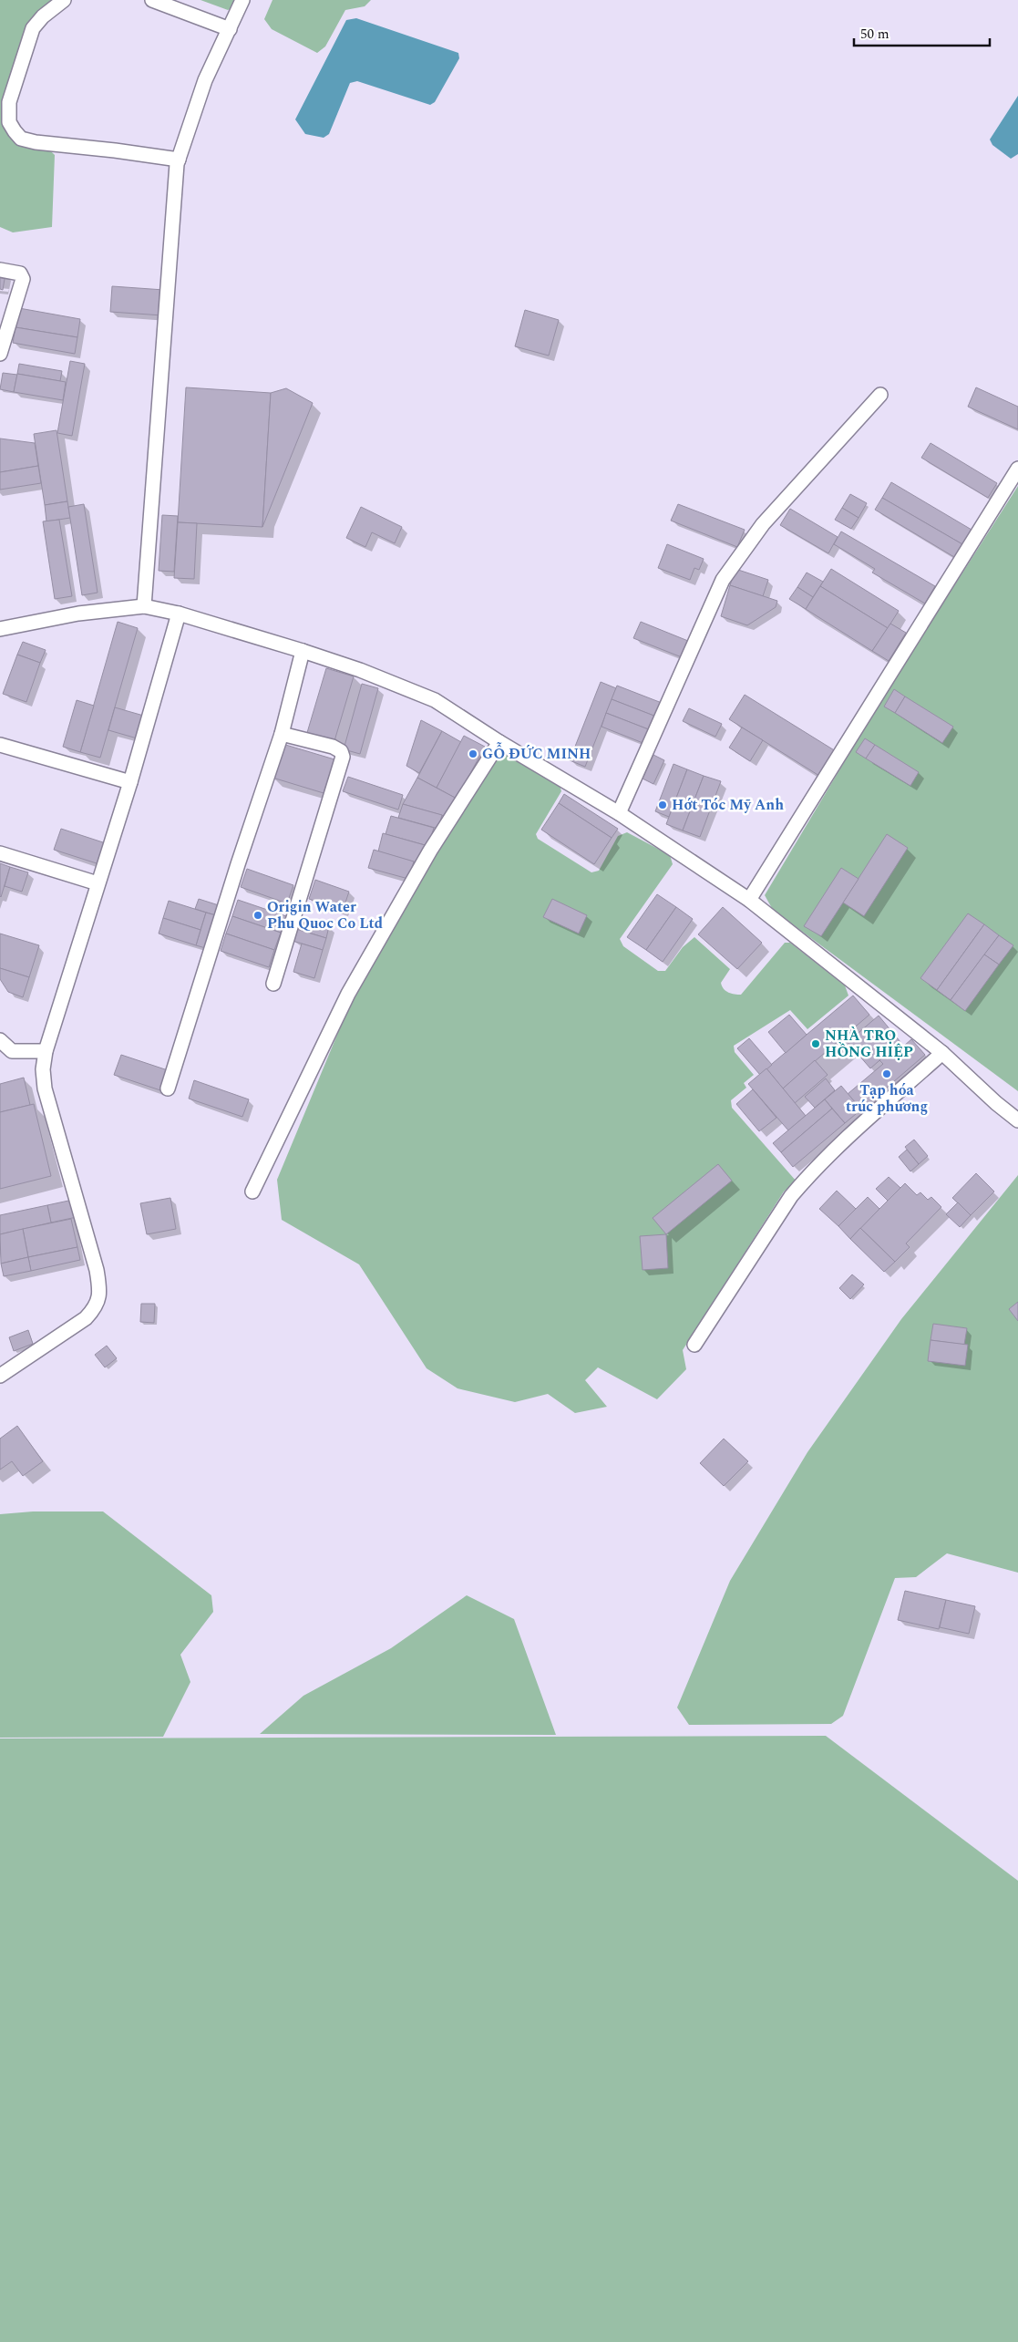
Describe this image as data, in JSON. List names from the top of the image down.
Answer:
{
  "places": [
    "GỖ ĐỨC MINH",
    "Hớt Tóc Mỹ Anh",
    "Origin Water Phu Quoc Co Ltd",
    "NHÀ TRỌ HỒNG HIỆP",
    "Tạp hóa trúc phương"
  ],
  "scale_bar": "50 m"
}
